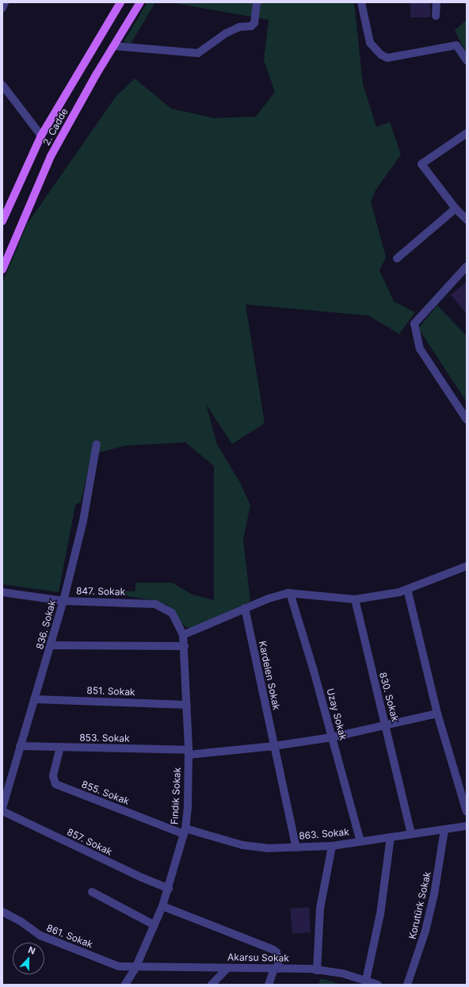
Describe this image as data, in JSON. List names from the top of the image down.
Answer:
{
  "streets": {
    "main road": ["2. Cadde"],
    "street": [
      "847. Sokak",
      "836. Sokak",
      "Kardelen Sokak",
      "851. Sokak",
      "830. Sokak",
      "Uzay Sokak",
      "853. Sokak",
      "855. Sokak",
      "Fındık Sokak",
      "863. Sokak",
      "857. Sokak",
      "Korutürk Sokak",
      "861. Sokak",
      "Akarsu Sokak"
    ]
  },
  "crossings": [
    ["847. Sokak", "836. Sokak"],
    ["847. Sokak", "Fındık Sokak"],
    ["836. Sokak", "851. Sokak"],
    ["836. Sokak", "853. Sokak"],
    ["Kardelen Sokak", "863. Sokak"],
    ["851. Sokak", "Fındık Sokak"],
    ["830. Sokak", "863. Sokak"],
    ["Uzay Sokak", "863. Sokak"],
    ["853. Sokak", "855. Sokak"],
    ["853. Sokak", "Fındık Sokak"],
    ["855. Sokak", "Fındık Sokak"],
    ["855. Sokak", "863. Sokak"],
    ["Fındık Sokak", "863. Sokak"],
    ["Fındık Sokak", "857. Sokak"],
    ["Fındık Sokak", "861. Sokak"],
    ["Fındık Sokak", "Akarsu Sokak"],
    ["863. Sokak", "Korutürk Sokak"],
    ["861. Sokak", "Akarsu Sokak"]
  ],
  "north": "top"
}
